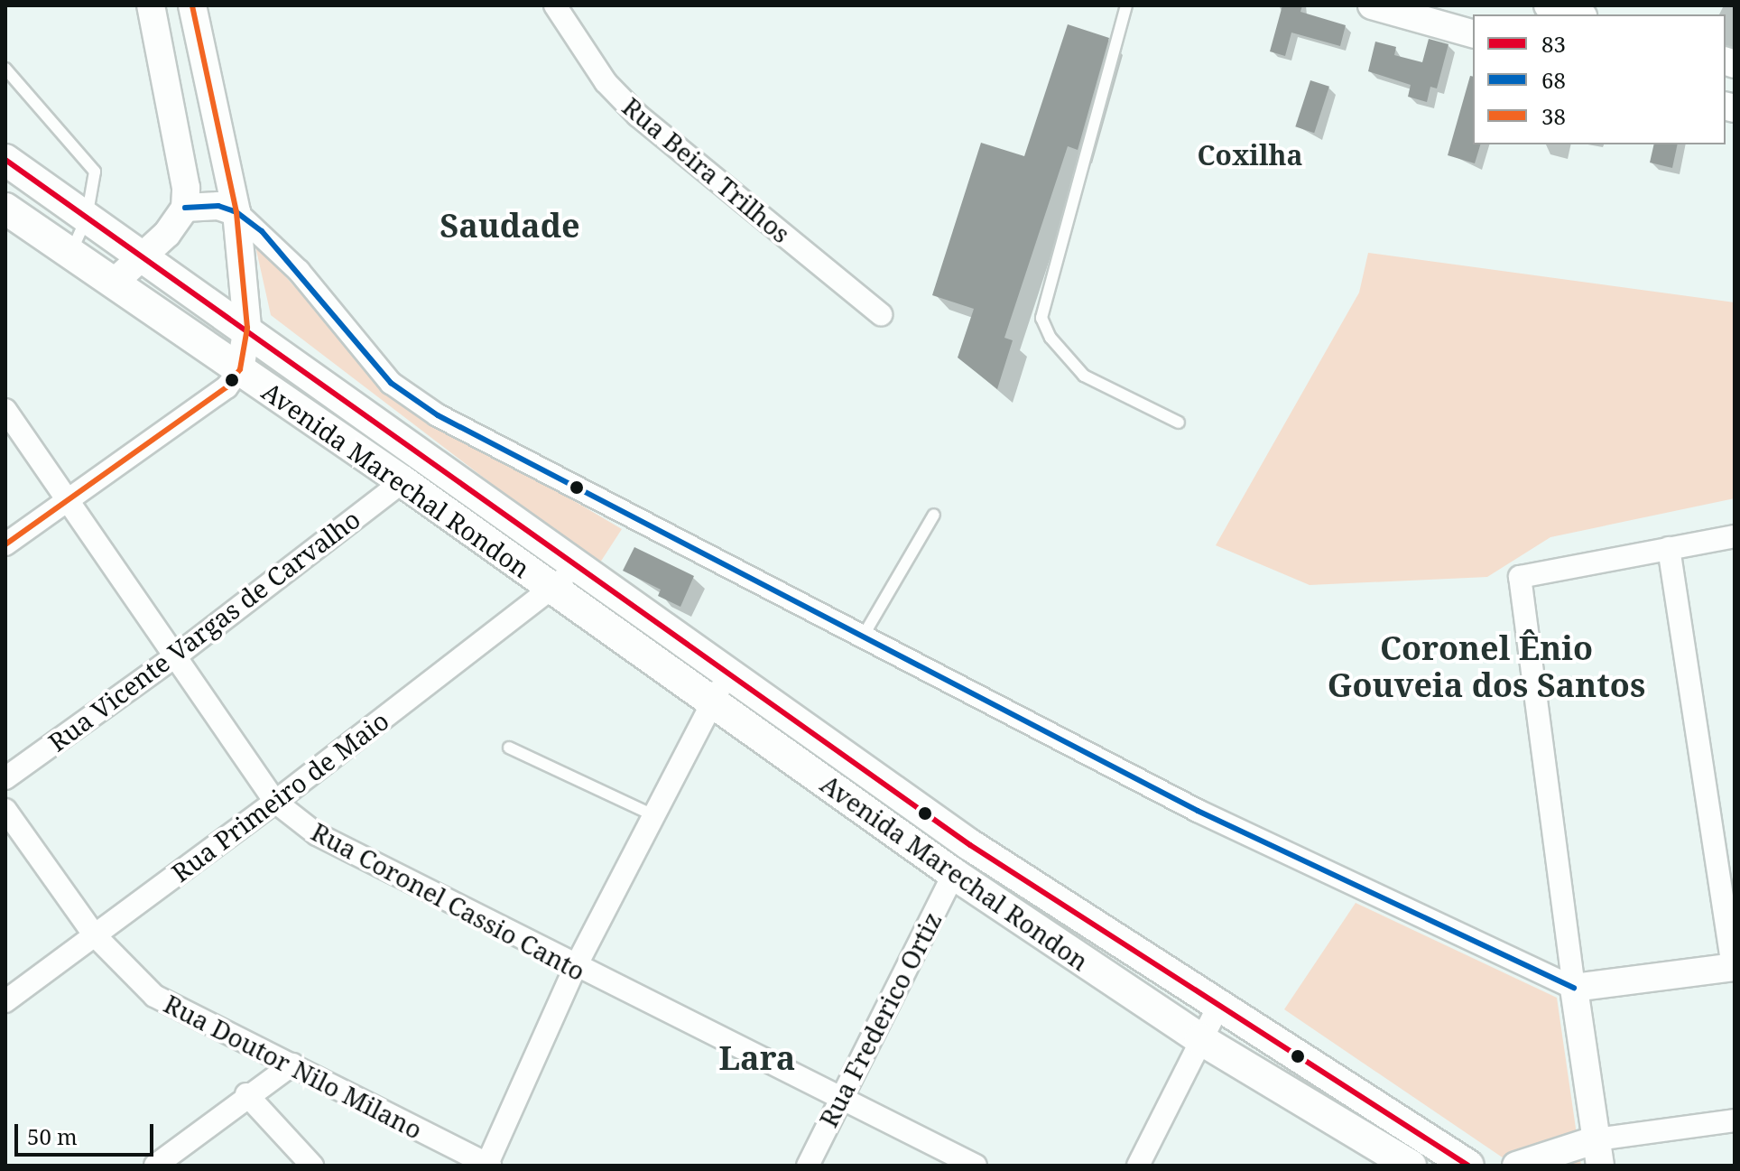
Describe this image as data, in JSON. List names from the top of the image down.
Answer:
{
  "streets": {
    "main road": ["Avenida Marechal Rondon"],
    "street": [
      "Rua Beira Trilhos",
      "Rua Vicente Vargas de Carvalho",
      "Rua Primeiro de Maio",
      "Rua Coronel Cassio Canto",
      "Rua Frederico Ortiz",
      "Rua Doutor Nilo Milano"
    ]
  },
  "crossings": [
    ["Avenida Marechal Rondon", "Rua Vicente Vargas de Carvalho"],
    ["Avenida Marechal Rondon", "Rua Primeiro de Maio"],
    ["Avenida Marechal Rondon", "Rua Frederico Ortiz"],
    ["Rua Vicente Vargas de Carvalho", "Rua Coronel Cassio Canto"],
    ["Rua Primeiro de Maio", "Rua Coronel Cassio Canto"],
    ["Rua Primeiro de Maio", "Rua Doutor Nilo Milano"],
    ["Rua Coronel Cassio Canto", "Rua Frederico Ortiz"]
  ],
  "districts": [
    "Coxilha",
    "Saudade",
    "Coronel Ênio Gouveia dos Santos",
    "Lara"
  ],
  "lines": ["transit line 38", "transit line 83", "transit line 68"],
  "legend": ["83", "68", "38"],
  "scale_bar": "50 m"
}
